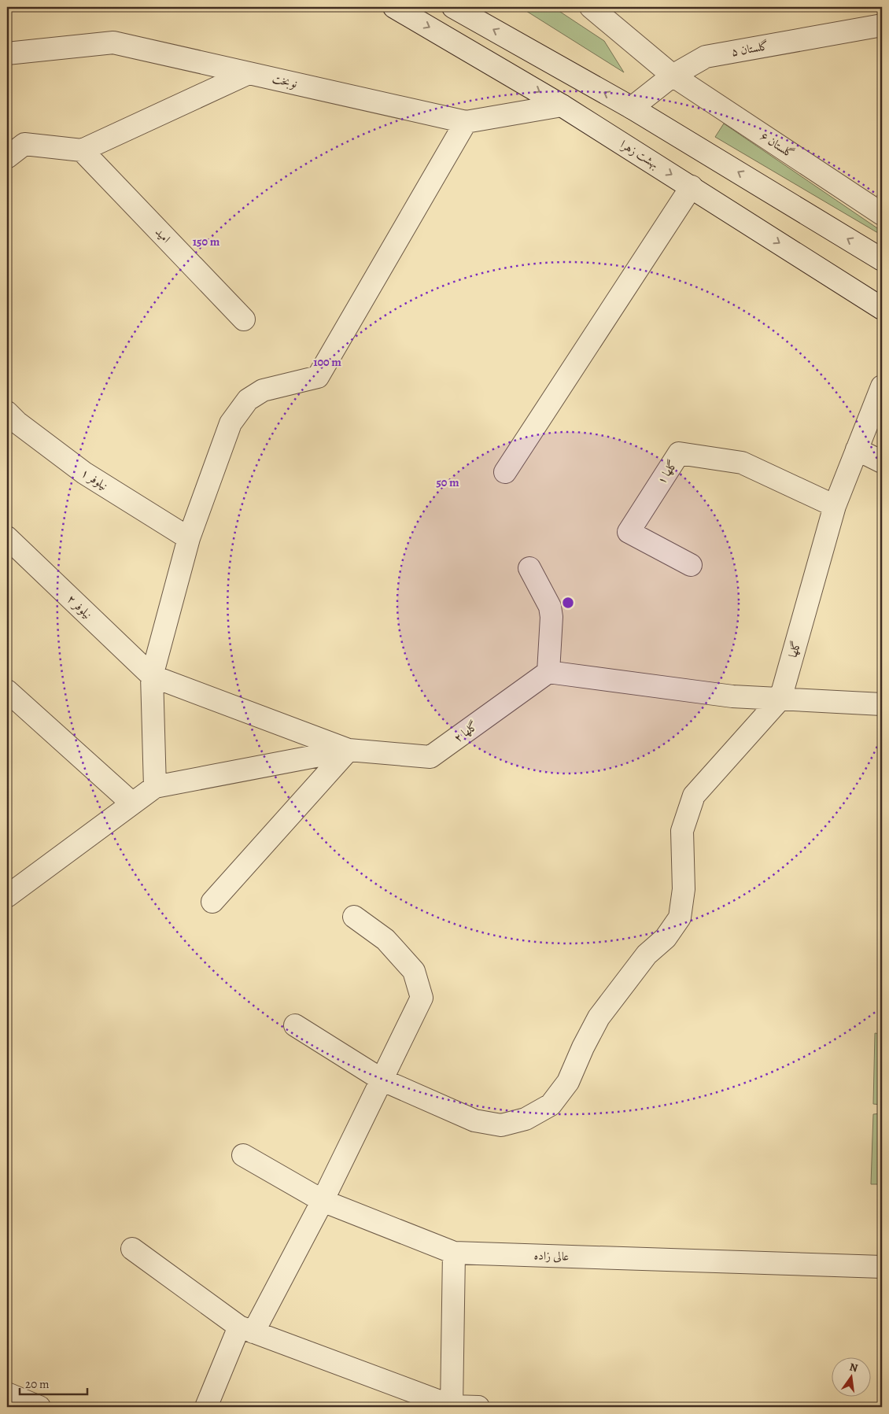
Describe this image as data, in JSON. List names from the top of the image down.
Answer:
{
  "streets": {
    "street": [
      "گلستان ۵",
      "نوبخت",
      "گلستان ۶",
      "بهشت زهرا",
      "امید",
      "گلها ۱",
      "نیلوفر ۱",
      "نیلوفر ۲",
      "گلها",
      "گلها ۲",
      "عالی زاده"
    ]
  },
  "crossings": [
    ["گلستان ۵", "گلستان ۶"],
    ["نوبخت", "بهشت زهرا"],
    ["گلها ۱", "گلها"],
    ["نیلوفر ۲", "گلها ۲"]
  ],
  "scale_bar": "20 m",
  "north": "top",
  "rings": ["150 m", "100 m", "50 m"]
}
